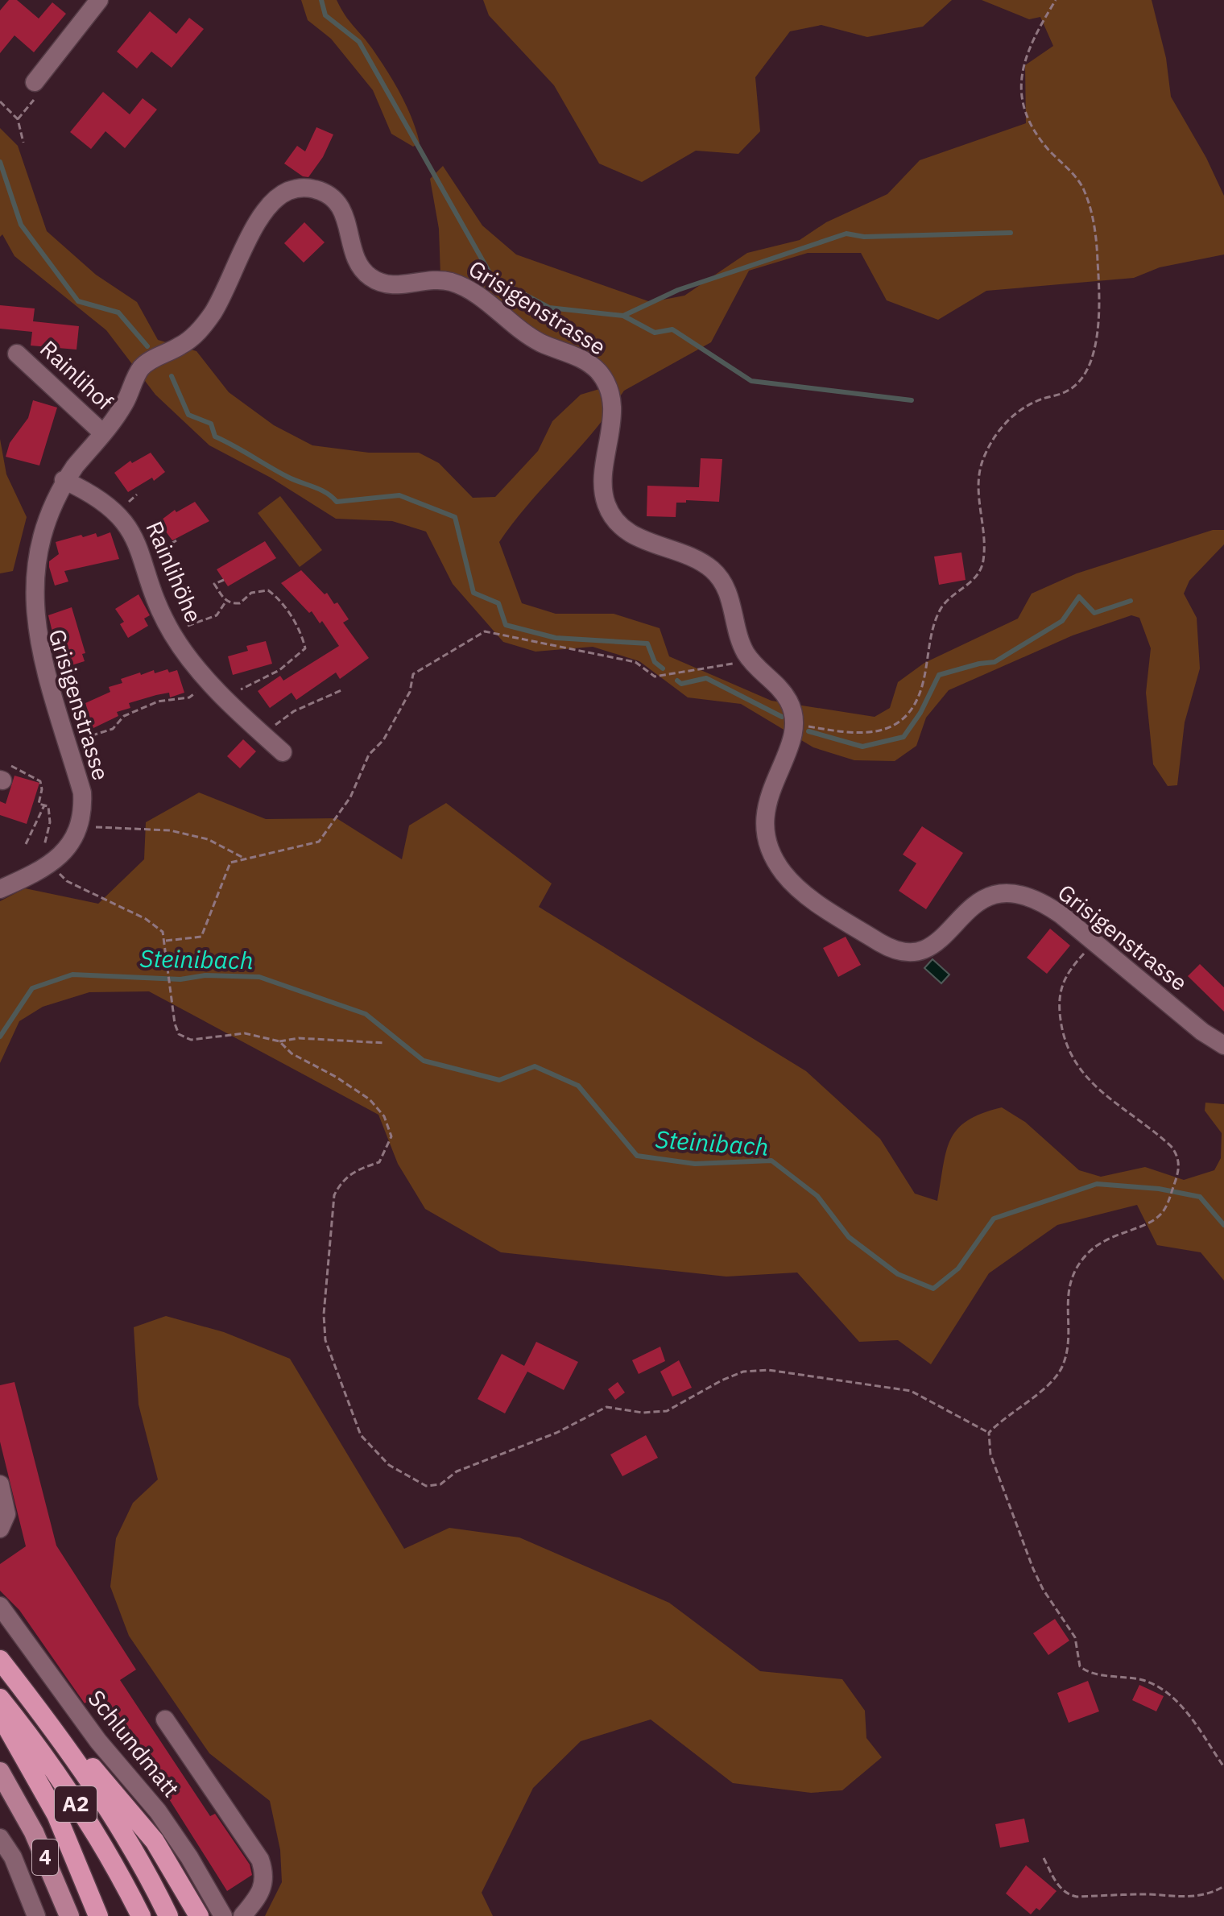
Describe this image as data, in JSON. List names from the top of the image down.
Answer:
{
  "streets": {
    "highway": ["A2"],
    "main road": ["4"],
    "street": [
      "Grisigenstrasse",
      "Rainlihof",
      "Rainlihöhe",
      "Schlundmatt"
    ]
  },
  "crossings": [
    ["Grisigenstrasse", "Rainlihof"],
    ["Grisigenstrasse", "Rainlihöhe"]
  ],
  "water": ["Steinibach"]
}
